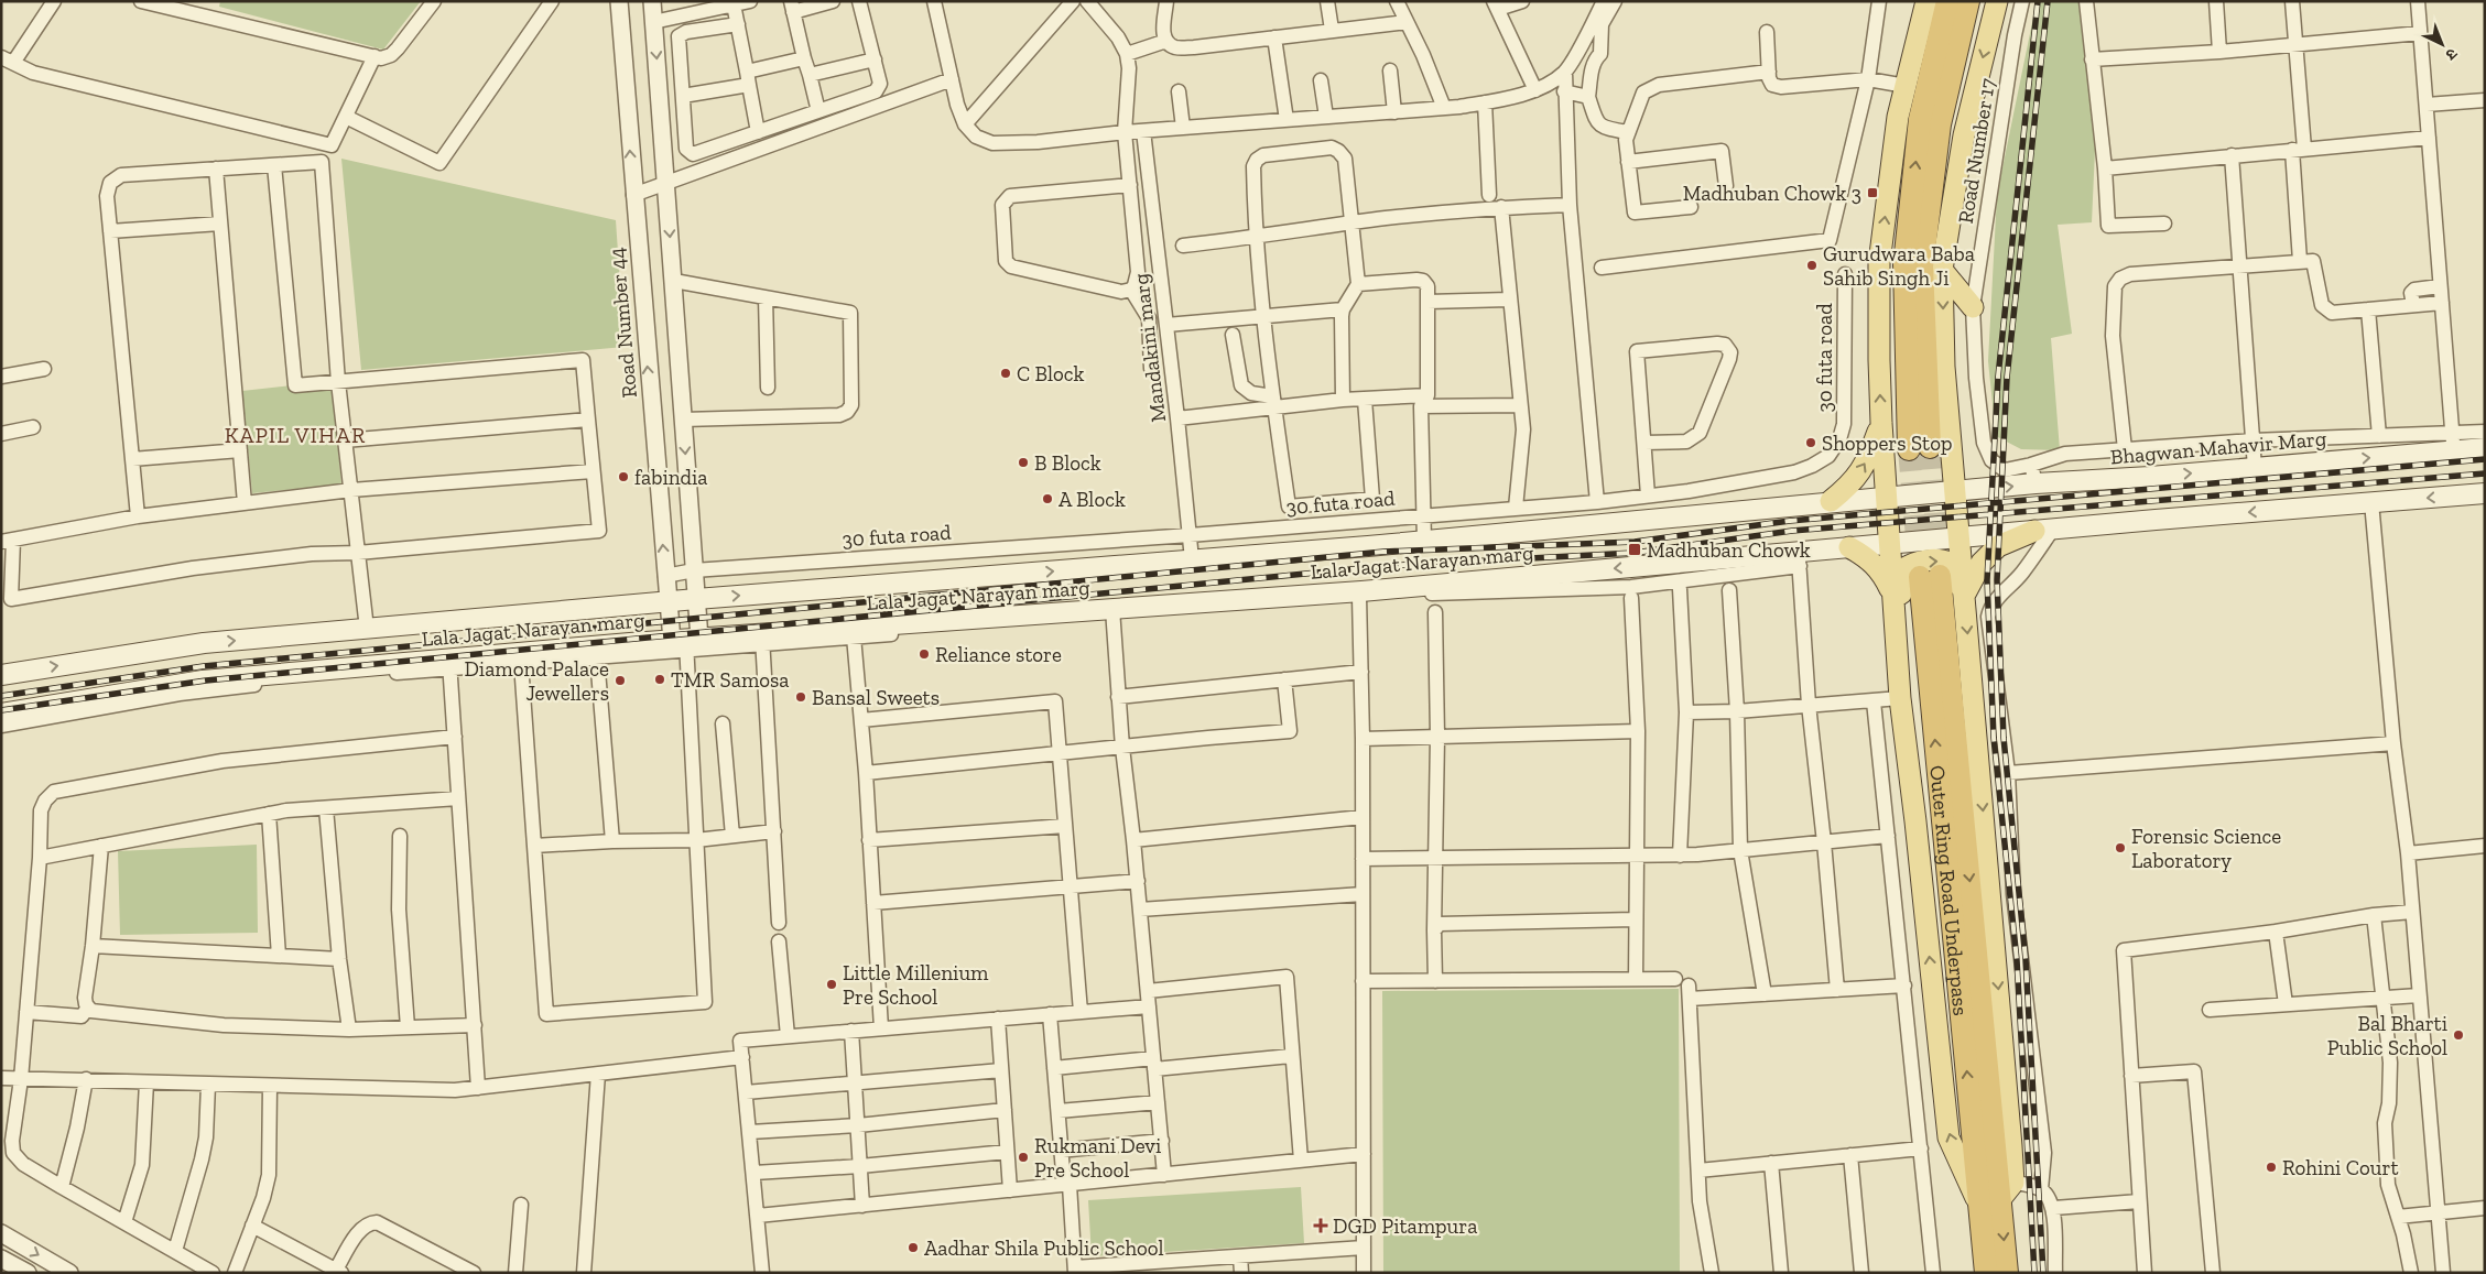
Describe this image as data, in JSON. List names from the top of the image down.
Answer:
{
  "streets": {
    "highway": ["Outer Ring Road Underpass"],
    "main road": ["Bhagwan Mahavir Marg", "Lala Jagat Narayan marg"],
    "street": [
      "Road Number 17",
      "Road Number 44",
      "Mandakini marg",
      "30 futa road"
    ]
  },
  "crossings": [
    ["Road Number 17", "Bhagwan Mahavir Marg"],
    ["Road Number 44", "30 futa road"],
    ["Road Number 44", "Lala Jagat Narayan marg"],
    ["Mandakini marg", "30 futa road"],
    ["Mandakini marg", "Lala Jagat Narayan marg"],
    ["Bhagwan Mahavir Marg", "Lala Jagat Narayan marg"]
  ],
  "districts": ["KAPIL VIHAR"],
  "places": {
    "transit": ["Madhuban Chowk 3", "Madhuban Chowk"],
    "other": [
      "Gurudwara Baba Sahib Singh Ji",
      "C Block",
      "Shoppers Stop",
      "B Block",
      "fabindia",
      "A Block",
      "Reliance store",
      "TMR Samosa",
      "Diamond Palace Jewellers",
      "Bansal Sweets",
      "Forensic Science Laboratory",
      "Little Millenium Pre School",
      "Bal Bharti Public School",
      "Rukmani Devi Pre School",
      "Rohini Court",
      "Aadhar Shila Public School"
    ],
    "health": ["DGD Pitampura"]
  },
  "north": "bottom right"
}
